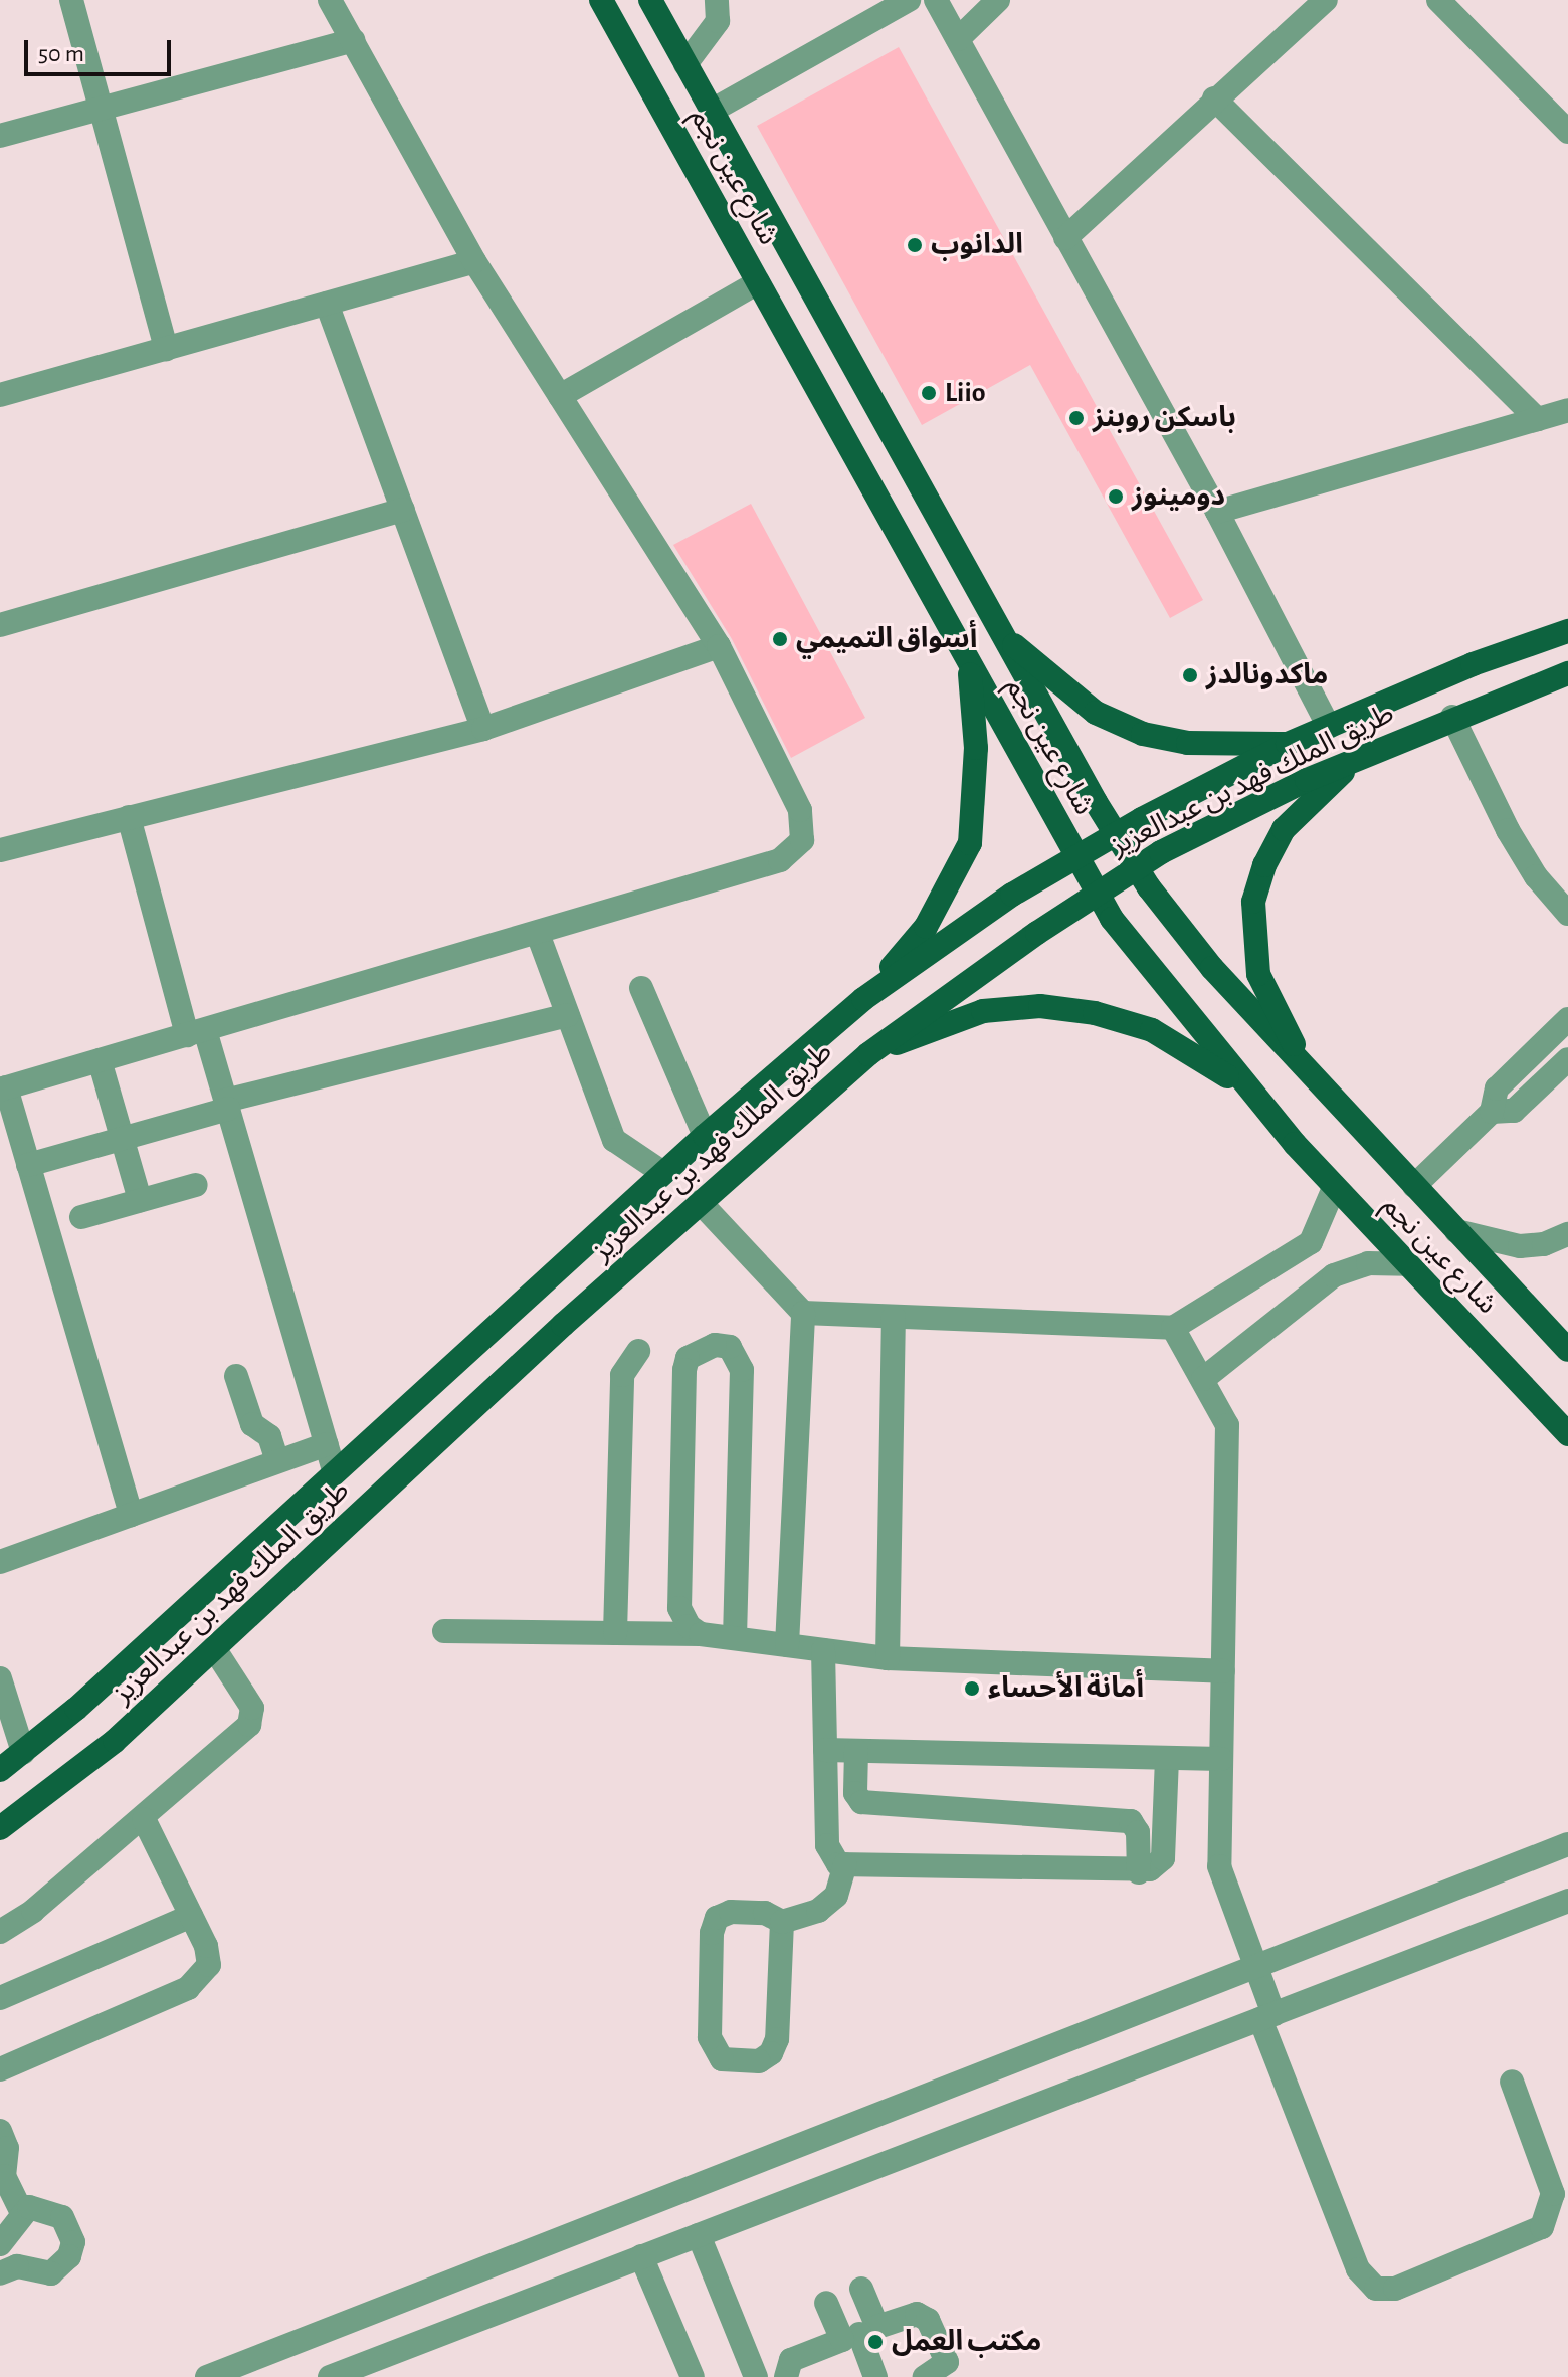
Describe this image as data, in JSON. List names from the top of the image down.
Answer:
{
  "streets": {
    "main road": ["شارع عين نجم", "طريق الملك فهد بن عبدالعزيز"]
  },
  "crossings": [
    ["شارع عين نجم", "طريق الملك فهد بن عبدالعزيز"]
  ],
  "places": [
    "الدانوب",
    "Liio",
    "باسكن روبنز",
    "دومينوز",
    "أسواق التميمي",
    "ماكدونالدز",
    "أمانة الأحساء",
    "مكتب العمل"
  ],
  "scale_bar": "50 m"
}
